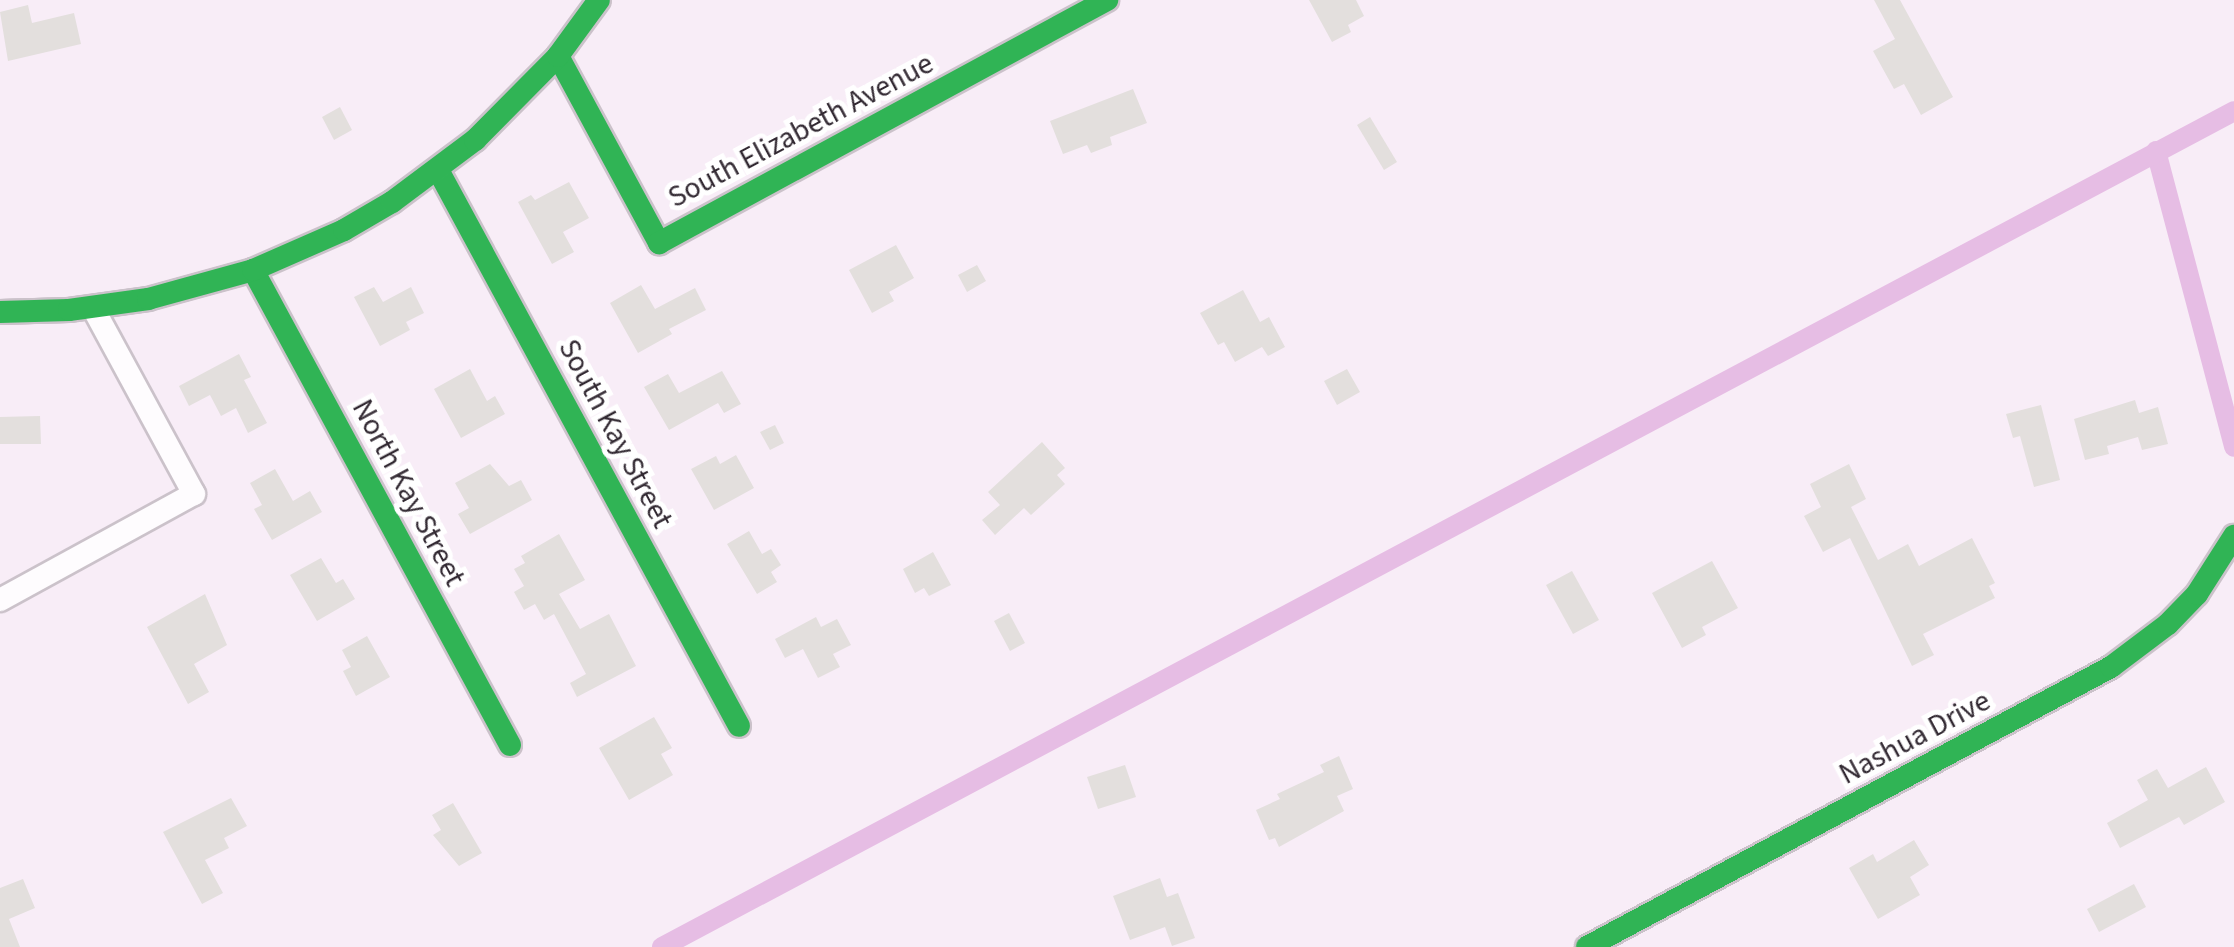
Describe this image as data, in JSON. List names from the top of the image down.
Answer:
{
  "streets": {
    "street": [
      "South Elizabeth Avenue",
      "South Kay Street",
      "North Kay Street",
      "Nashua Drive"
    ]
  }
}
